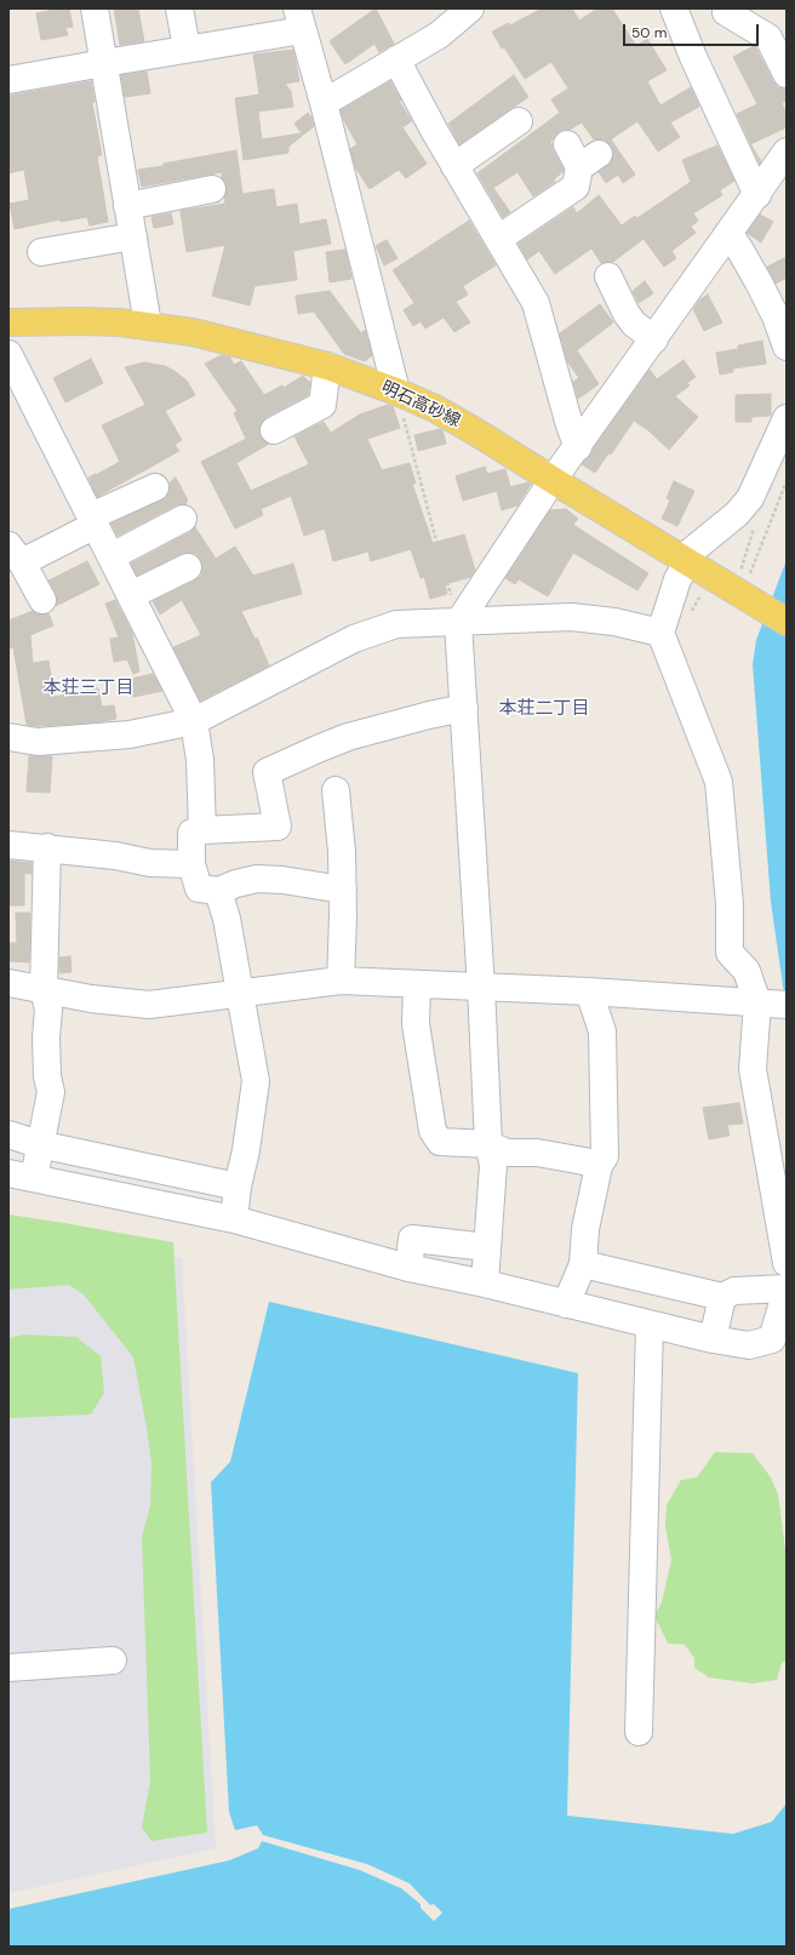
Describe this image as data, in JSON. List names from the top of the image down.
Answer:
{
  "streets": {
    "main road": ["明石高砂線"]
  },
  "districts": ["本荘三丁目", "本荘二丁目"],
  "scale_bar": "50 m"
}
